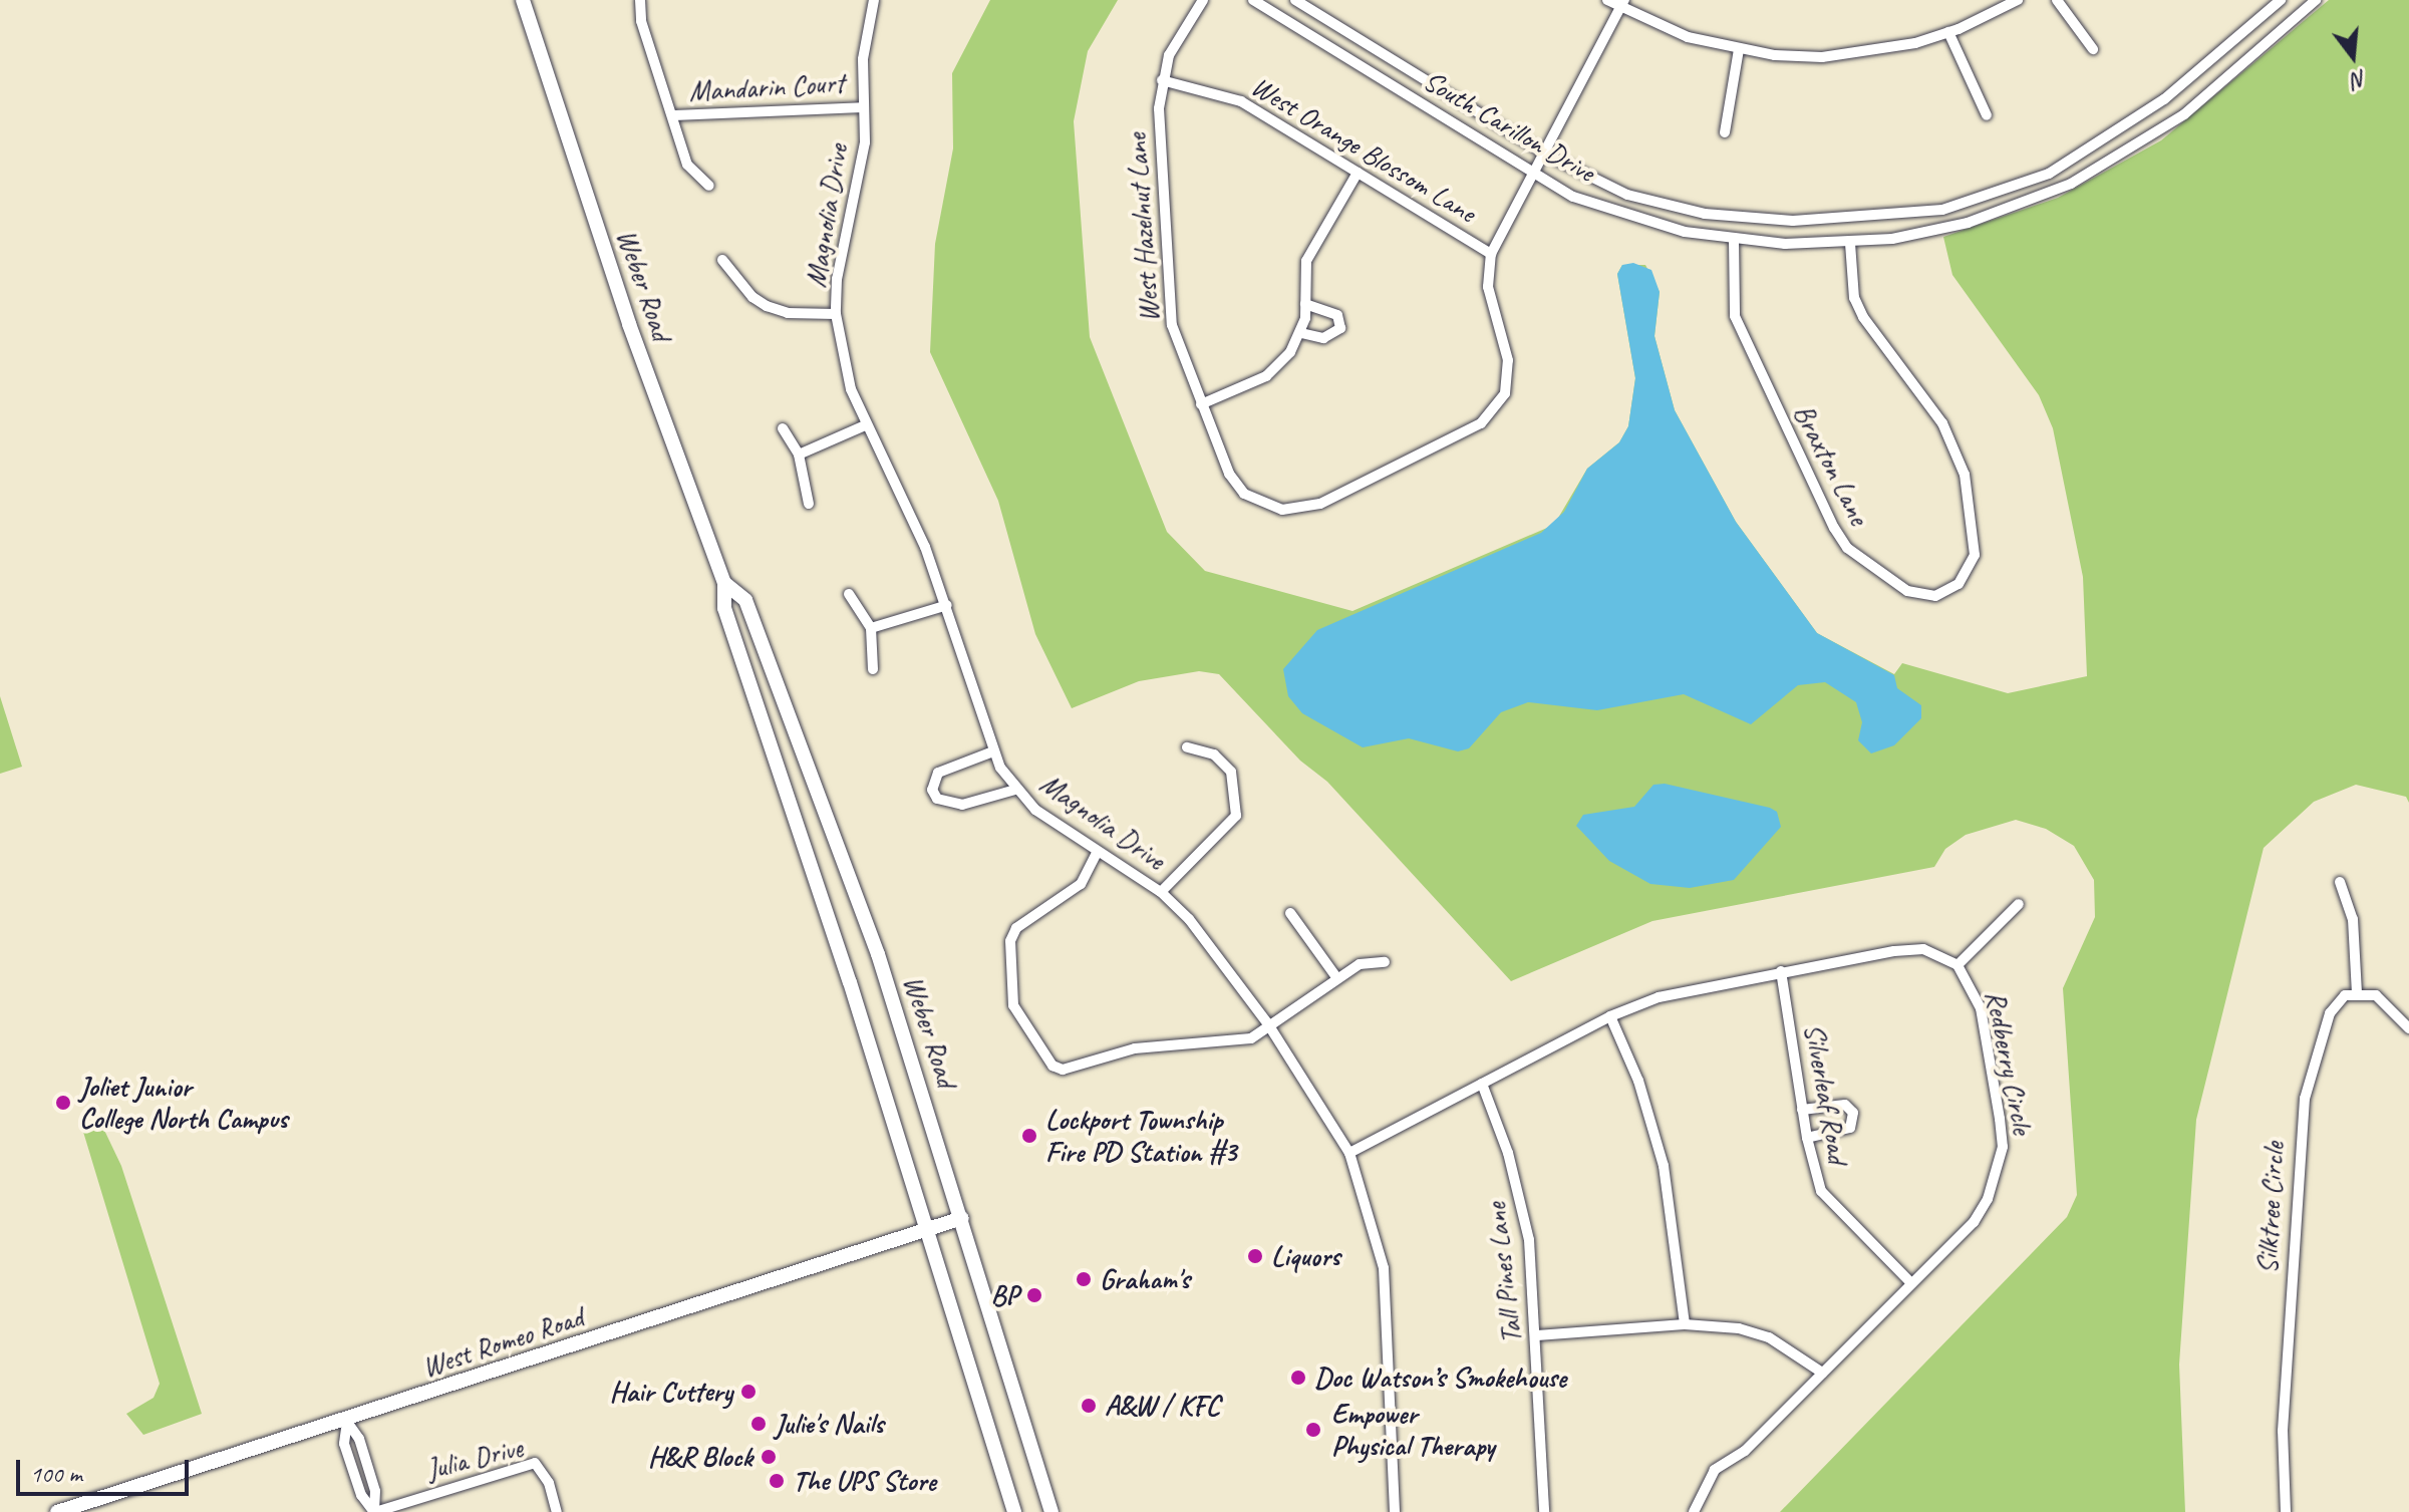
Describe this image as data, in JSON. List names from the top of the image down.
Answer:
{
  "streets": {
    "main road": ["Weber Road", "West Romeo Road"],
    "street": [
      "Mandarin Court",
      "South Carillon Drive",
      "West Orange Blossom Lane",
      "Magnolia Drive",
      "West Hazelnut Lane",
      "Braxton Lane",
      "Redberry Circle",
      "Silverleaf Road",
      "Silktree Circle",
      "Tall Pines Lane",
      "Julia Drive"
    ]
  },
  "crossings": [
    ["Mandarin Court", "Magnolia Drive"],
    ["South Carillon Drive", "West Hazelnut Lane"],
    ["South Carillon Drive", "Braxton Lane"],
    ["West Orange Blossom Lane", "West Hazelnut Lane"],
    ["Magnolia Drive", "Redberry Circle"],
    ["Weber Road", "West Romeo Road"],
    ["Redberry Circle", "Silverleaf Road"],
    ["Redberry Circle", "Tall Pines Lane"]
  ],
  "places": [
    "Joliet Junior College North Campus",
    "Lockport Township Fire PD Station #3",
    "Liquors",
    "Graham's",
    "BP",
    "Doc Watson’s Smokehouse",
    "Hair Cuttery",
    "A&W / KFC",
    "Julie's Nails",
    "Empower Physical Therapy",
    "H&R Block",
    "The UPS Store"
  ],
  "scale_bar": "100 m",
  "north": "bottom"
}
